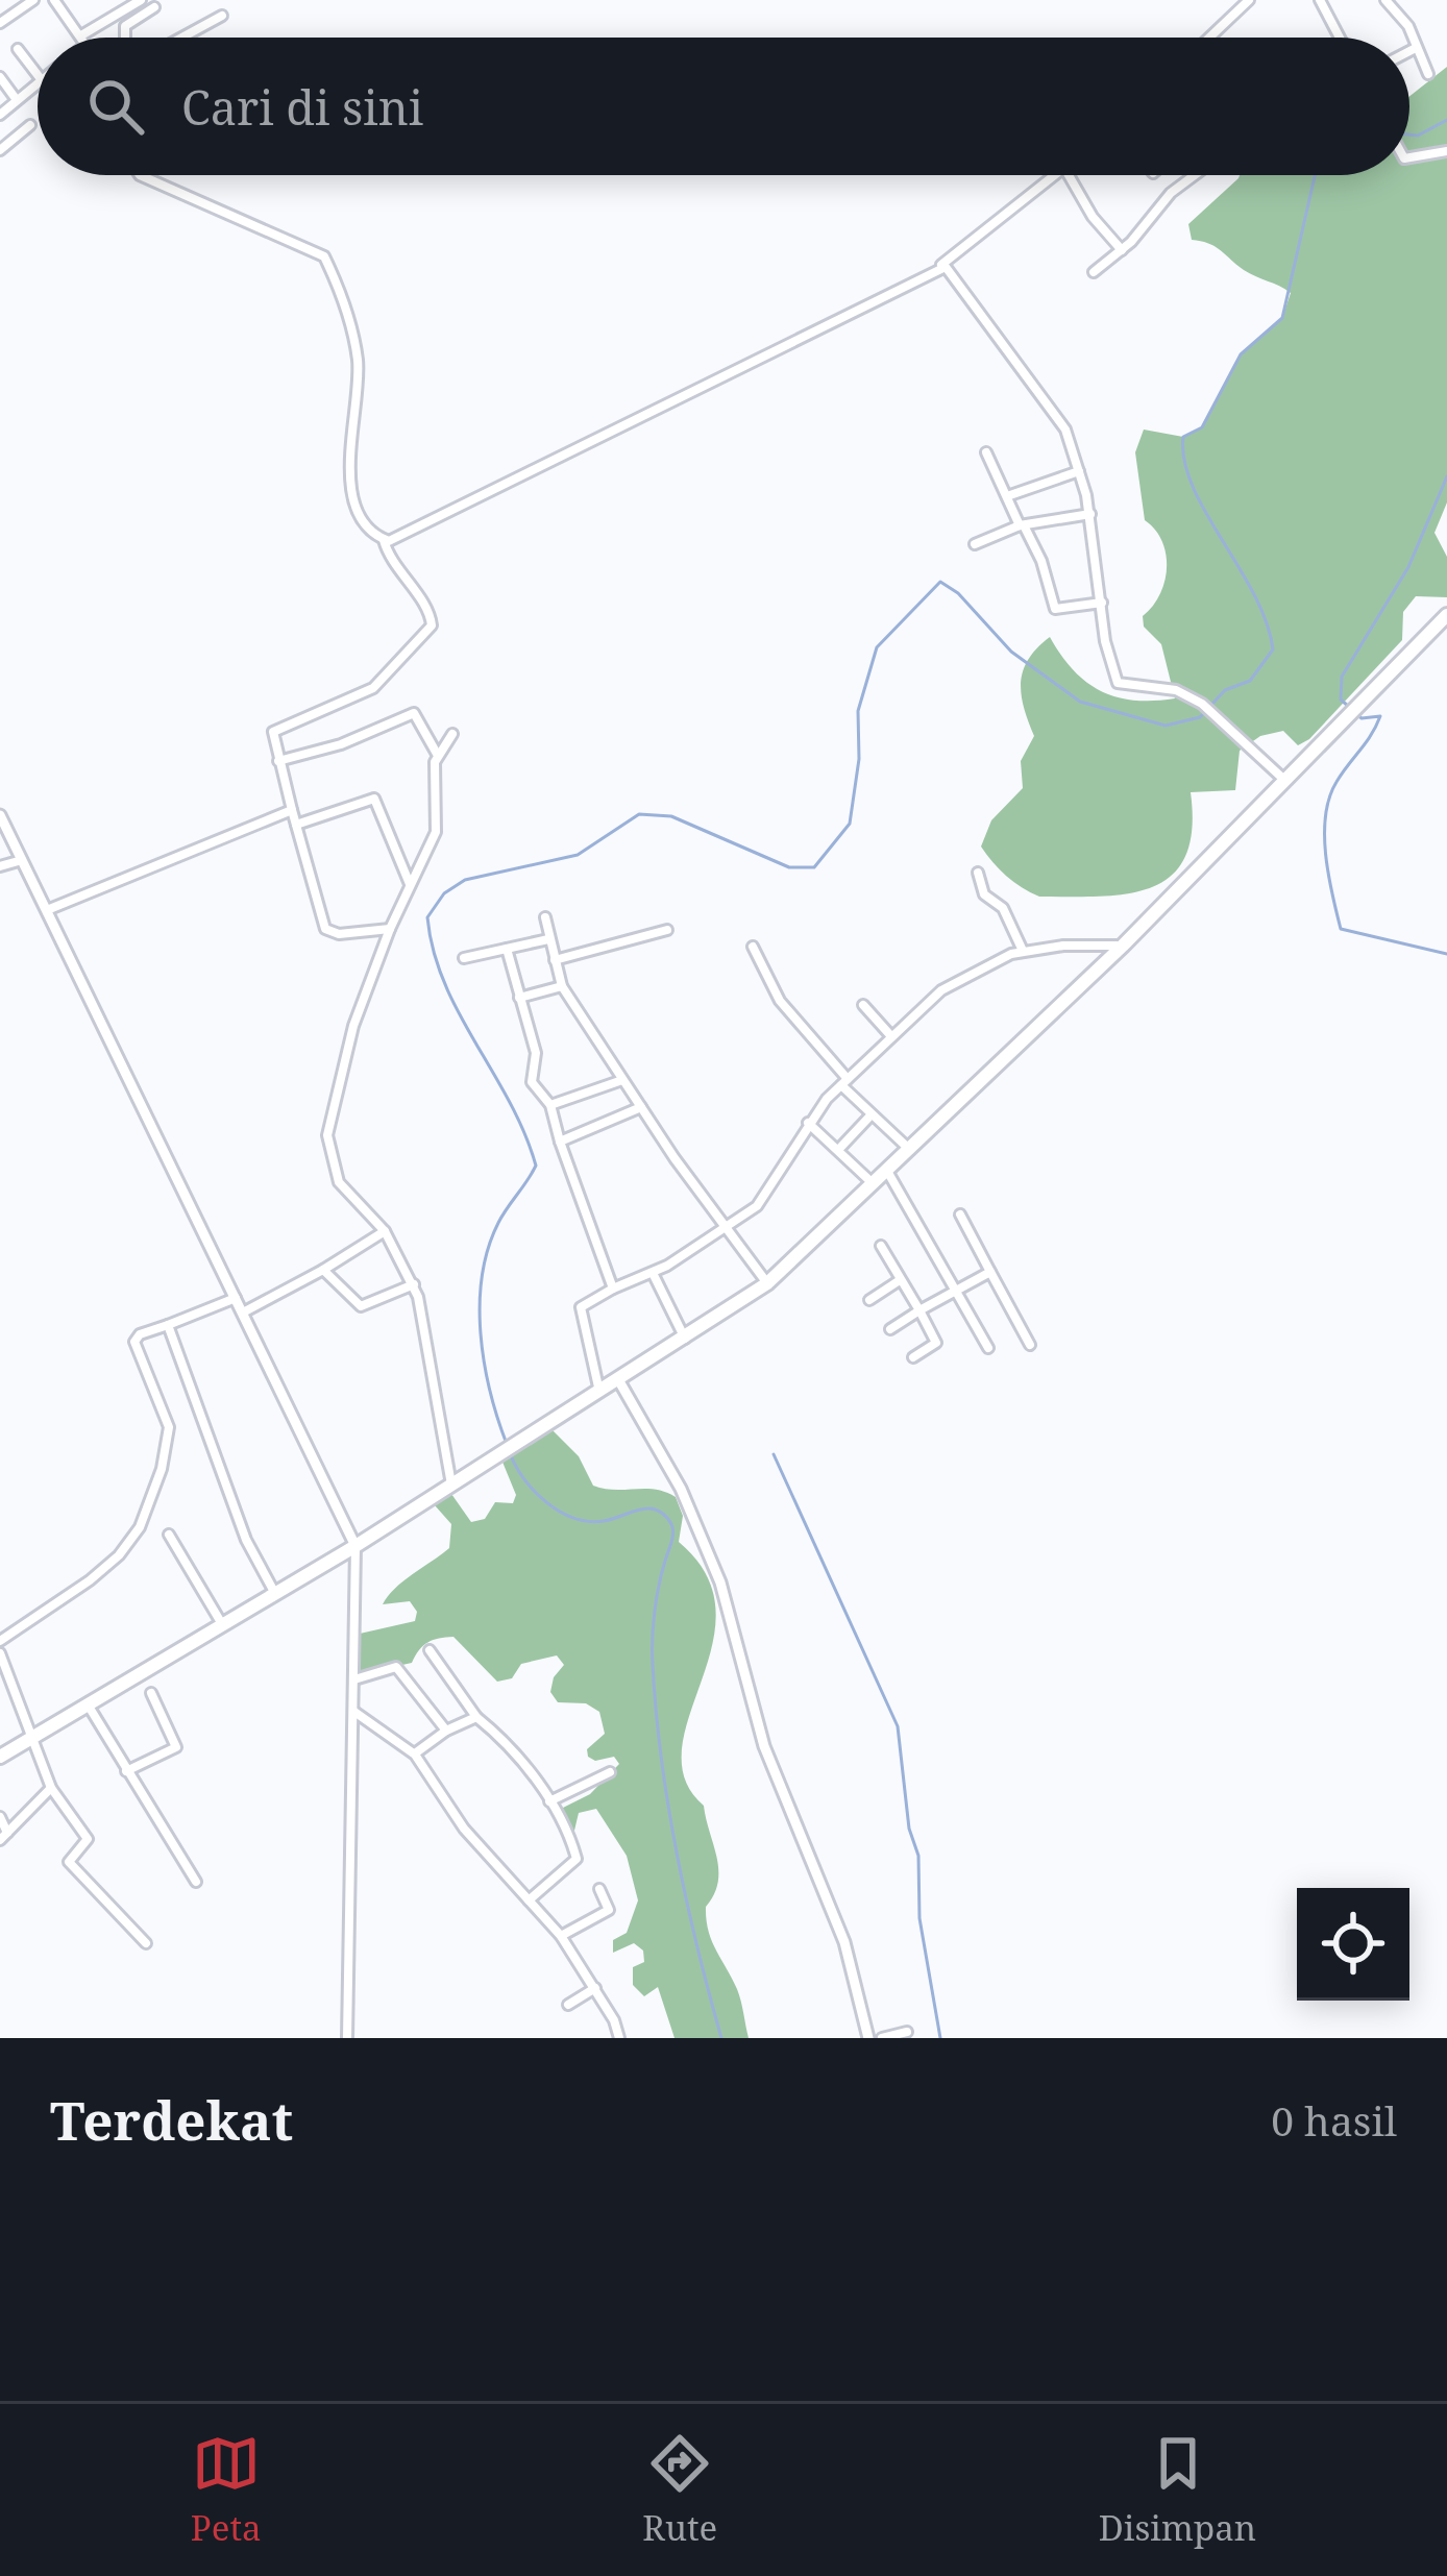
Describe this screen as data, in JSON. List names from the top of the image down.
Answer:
{
  "page": {
    "search": "Cari di sini",
    "heading": ["Terdekat", "0 hasil"],
    "nav": ["Peta", "Rute", "Disimpan"]
  }
}
